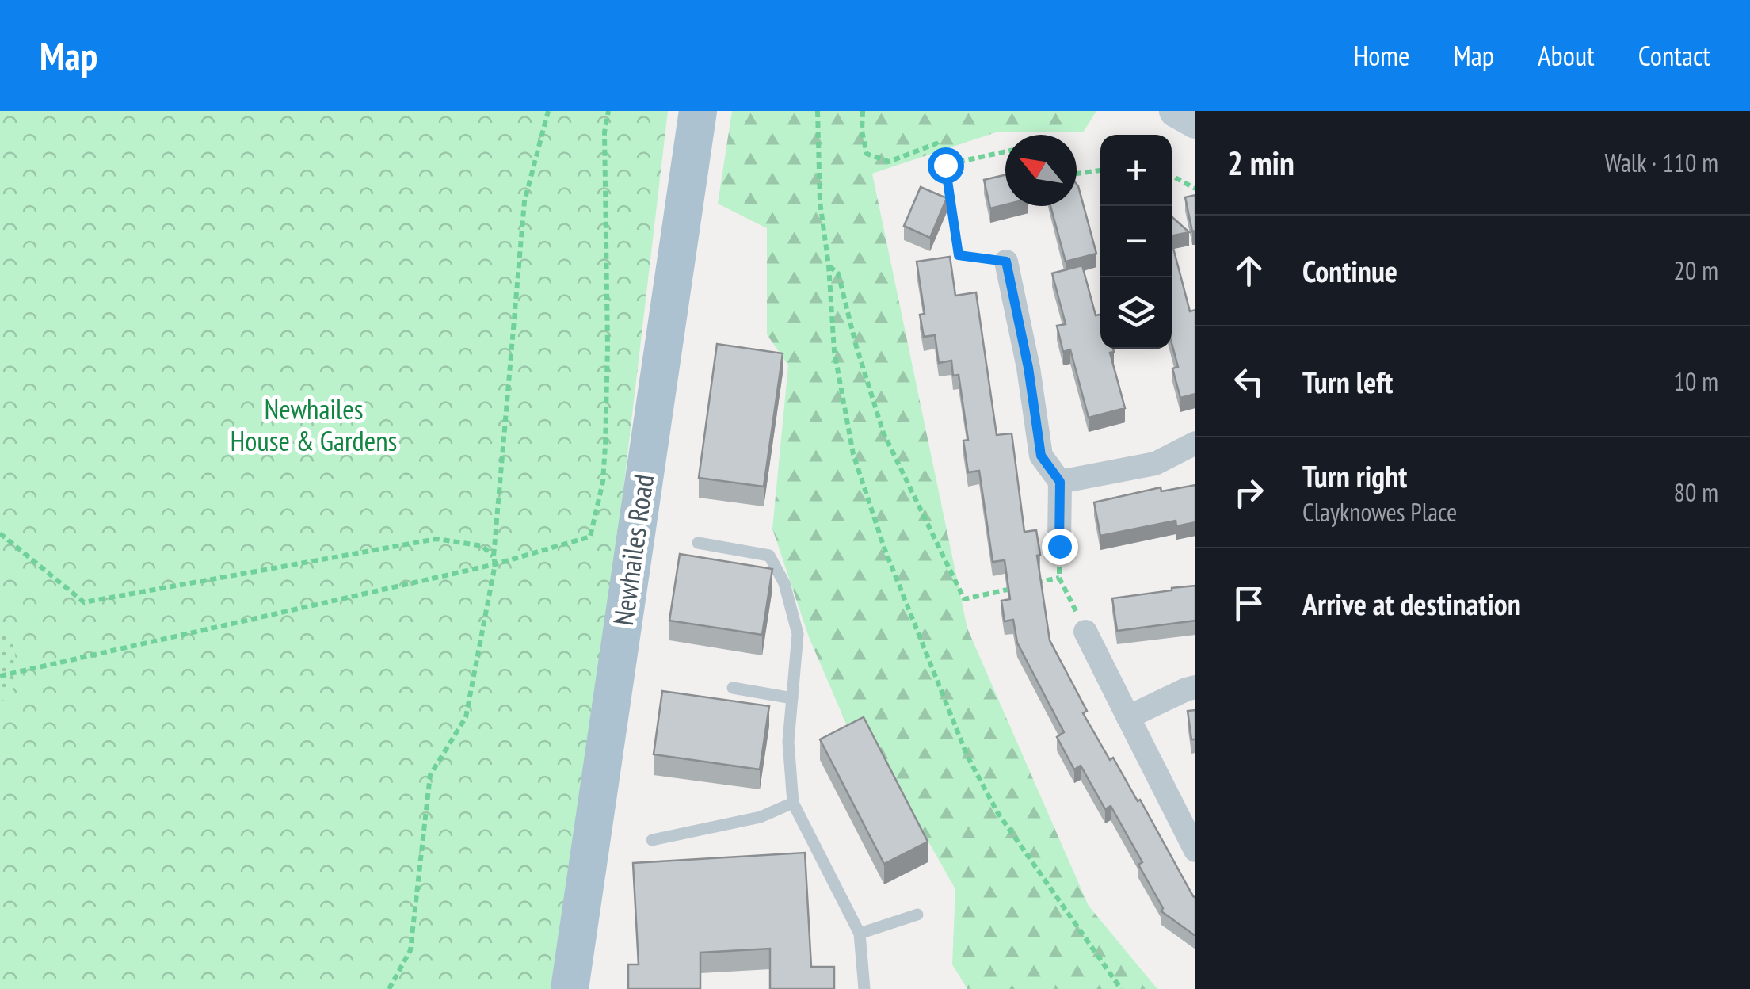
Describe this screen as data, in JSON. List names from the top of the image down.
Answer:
{
  "streets": {
    "main road": ["Newhailes Road"]
  },
  "parks": ["Newhailes House & Gardens"],
  "north": "top left",
  "page": {
    "header": "Map",
    "nav": [
      "Home",
      "Map",
      "About",
      "Contact"
    ],
    "heading": ["2 min", "Walk · 110 m"],
    "map_buttons": ["+", "−"],
    "list": [
      ["Continue", "20 m"],
      ["Turn left", "10 m"],
      ["Turn right", "Clayknowes Place", "80 m"],
      "Arrive at destination"
    ]
  }
}
